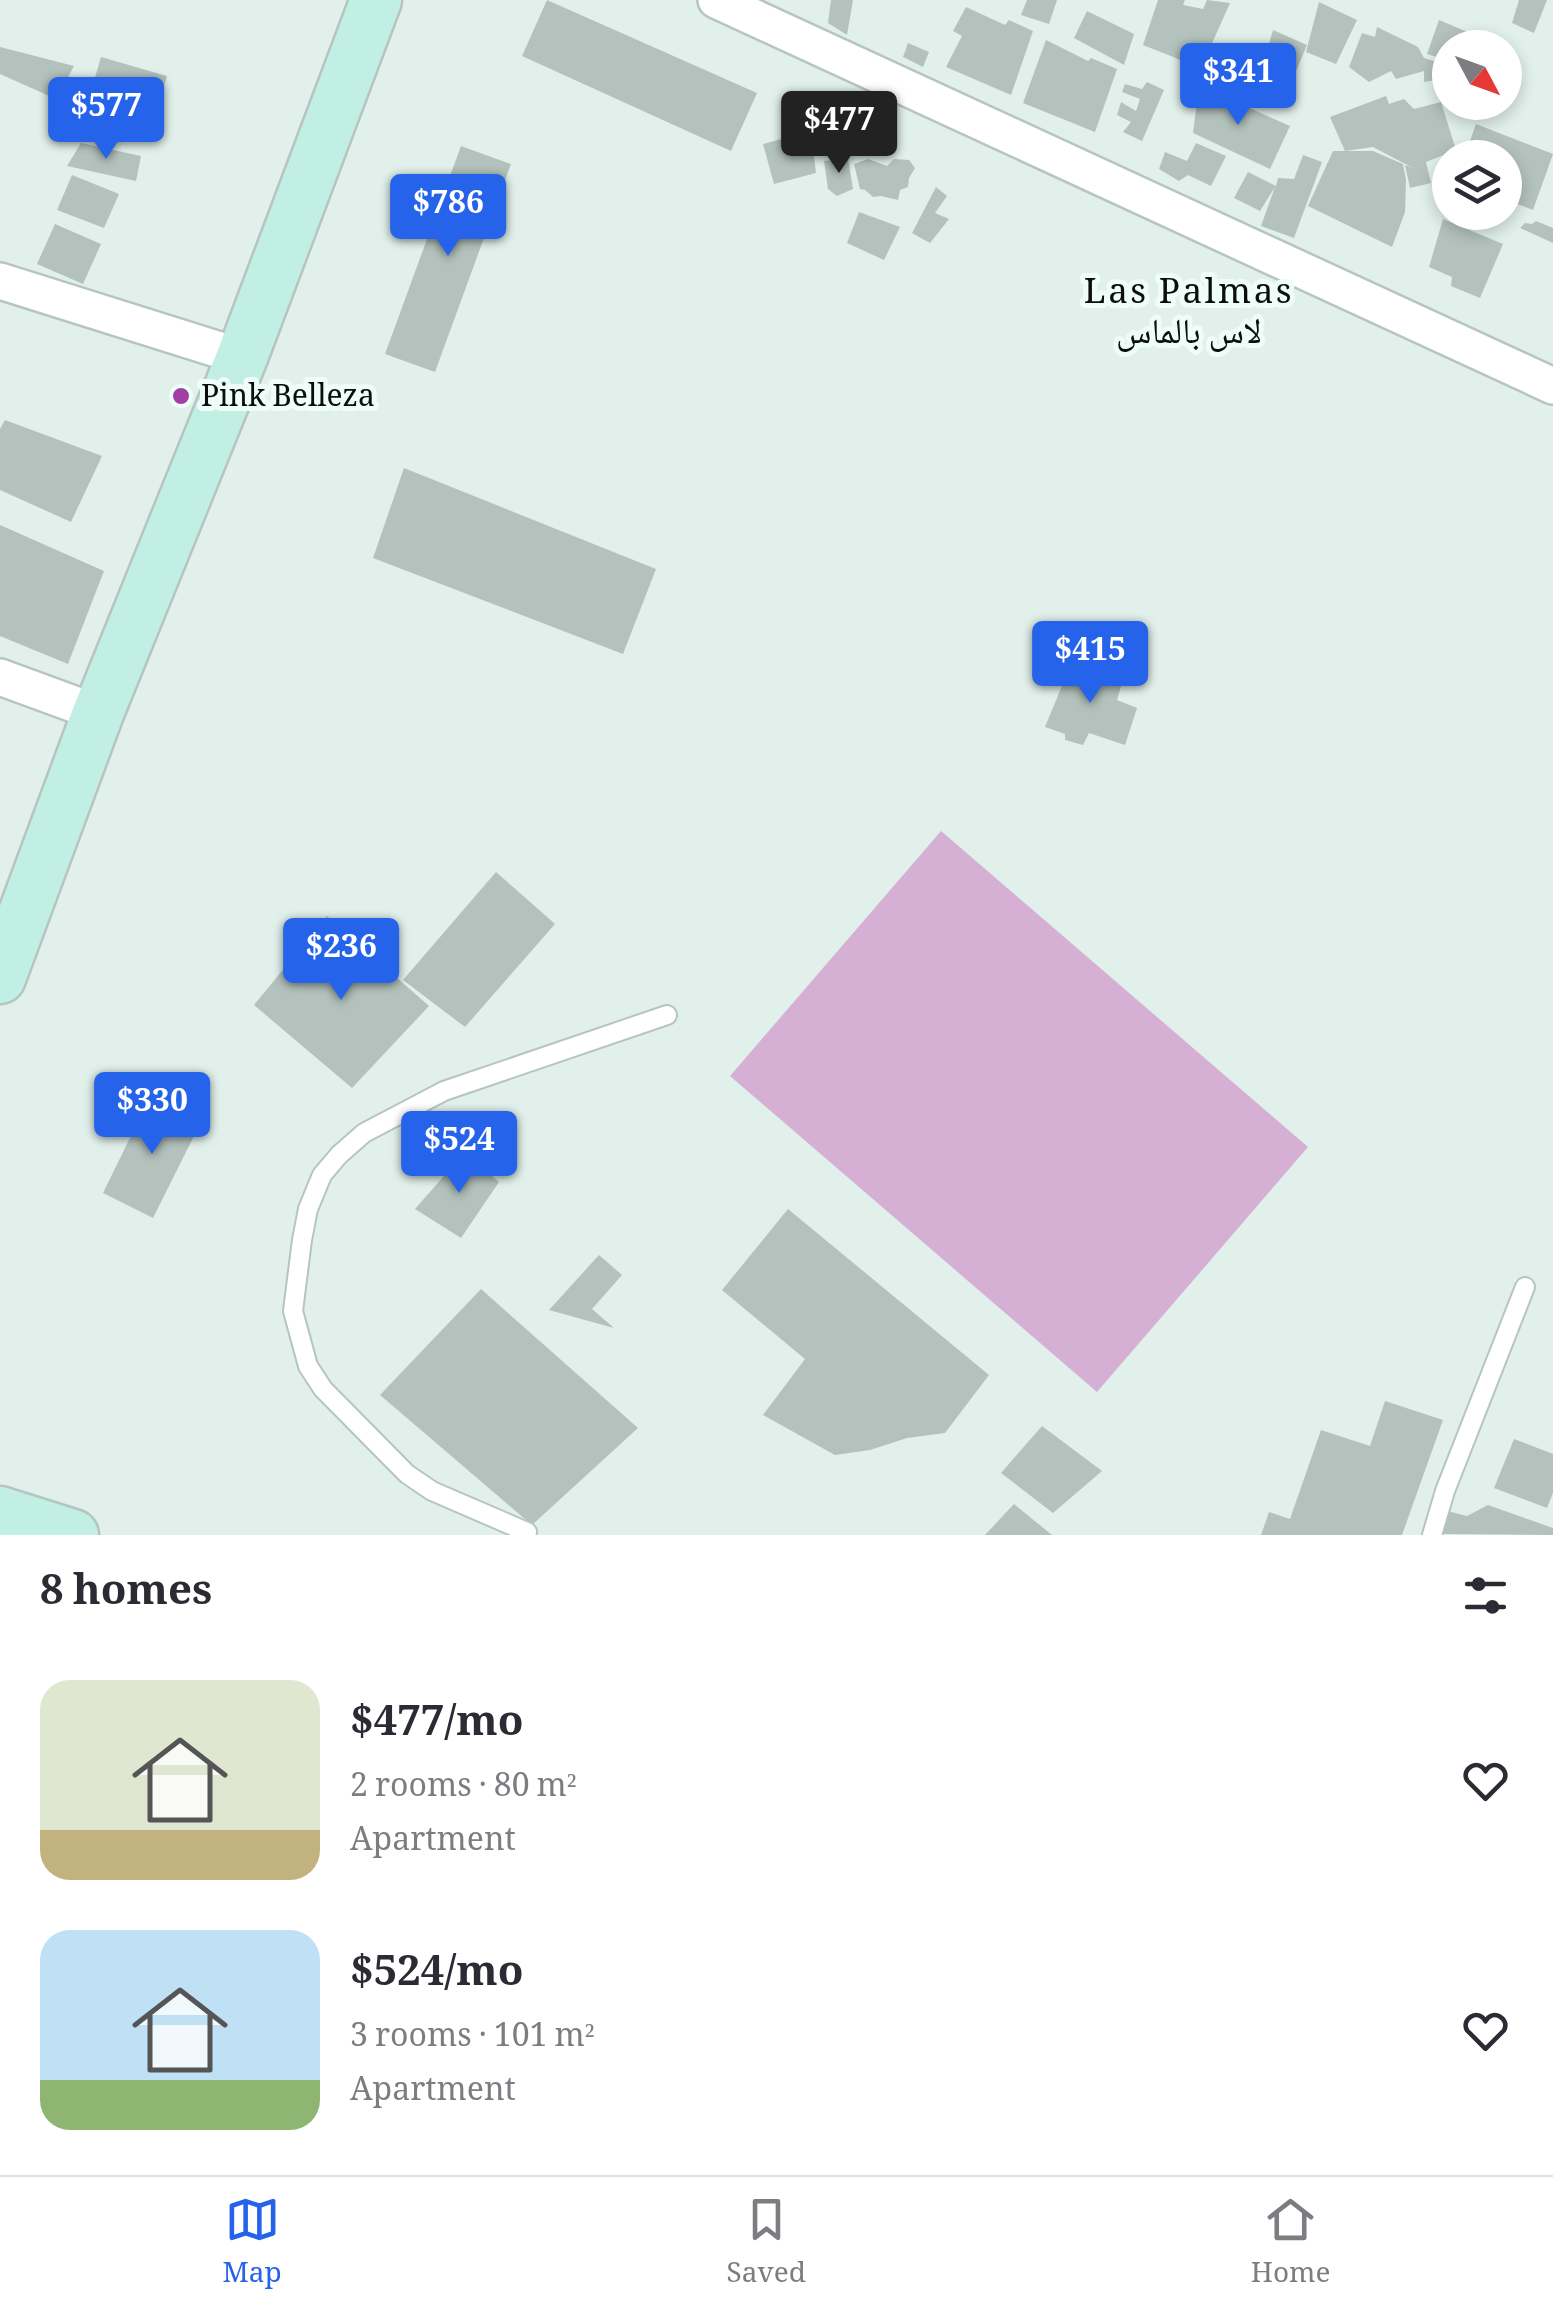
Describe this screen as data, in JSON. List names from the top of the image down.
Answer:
{
  "districts": ["Las Palmas لاس بالماس"],
  "places": ["Pink Belleza"],
  "north": "bottom right",
  "page": {
    "price": [
      "$341",
      "$577",
      "$477",
      "$786",
      "$415",
      "$236",
      "$330",
      "$524"
    ],
    "heading": "8 homes",
    "list": [
      {
        "name": "$477/mo",
        "note": "2 rooms · 80 m² · Apartment"
      },
      {
        "name": "$524/mo",
        "note": "3 rooms · 101 m² · Apartment"
      }
    ],
    "tabs": ["Map", "Saved", "Home"]
  }
}
